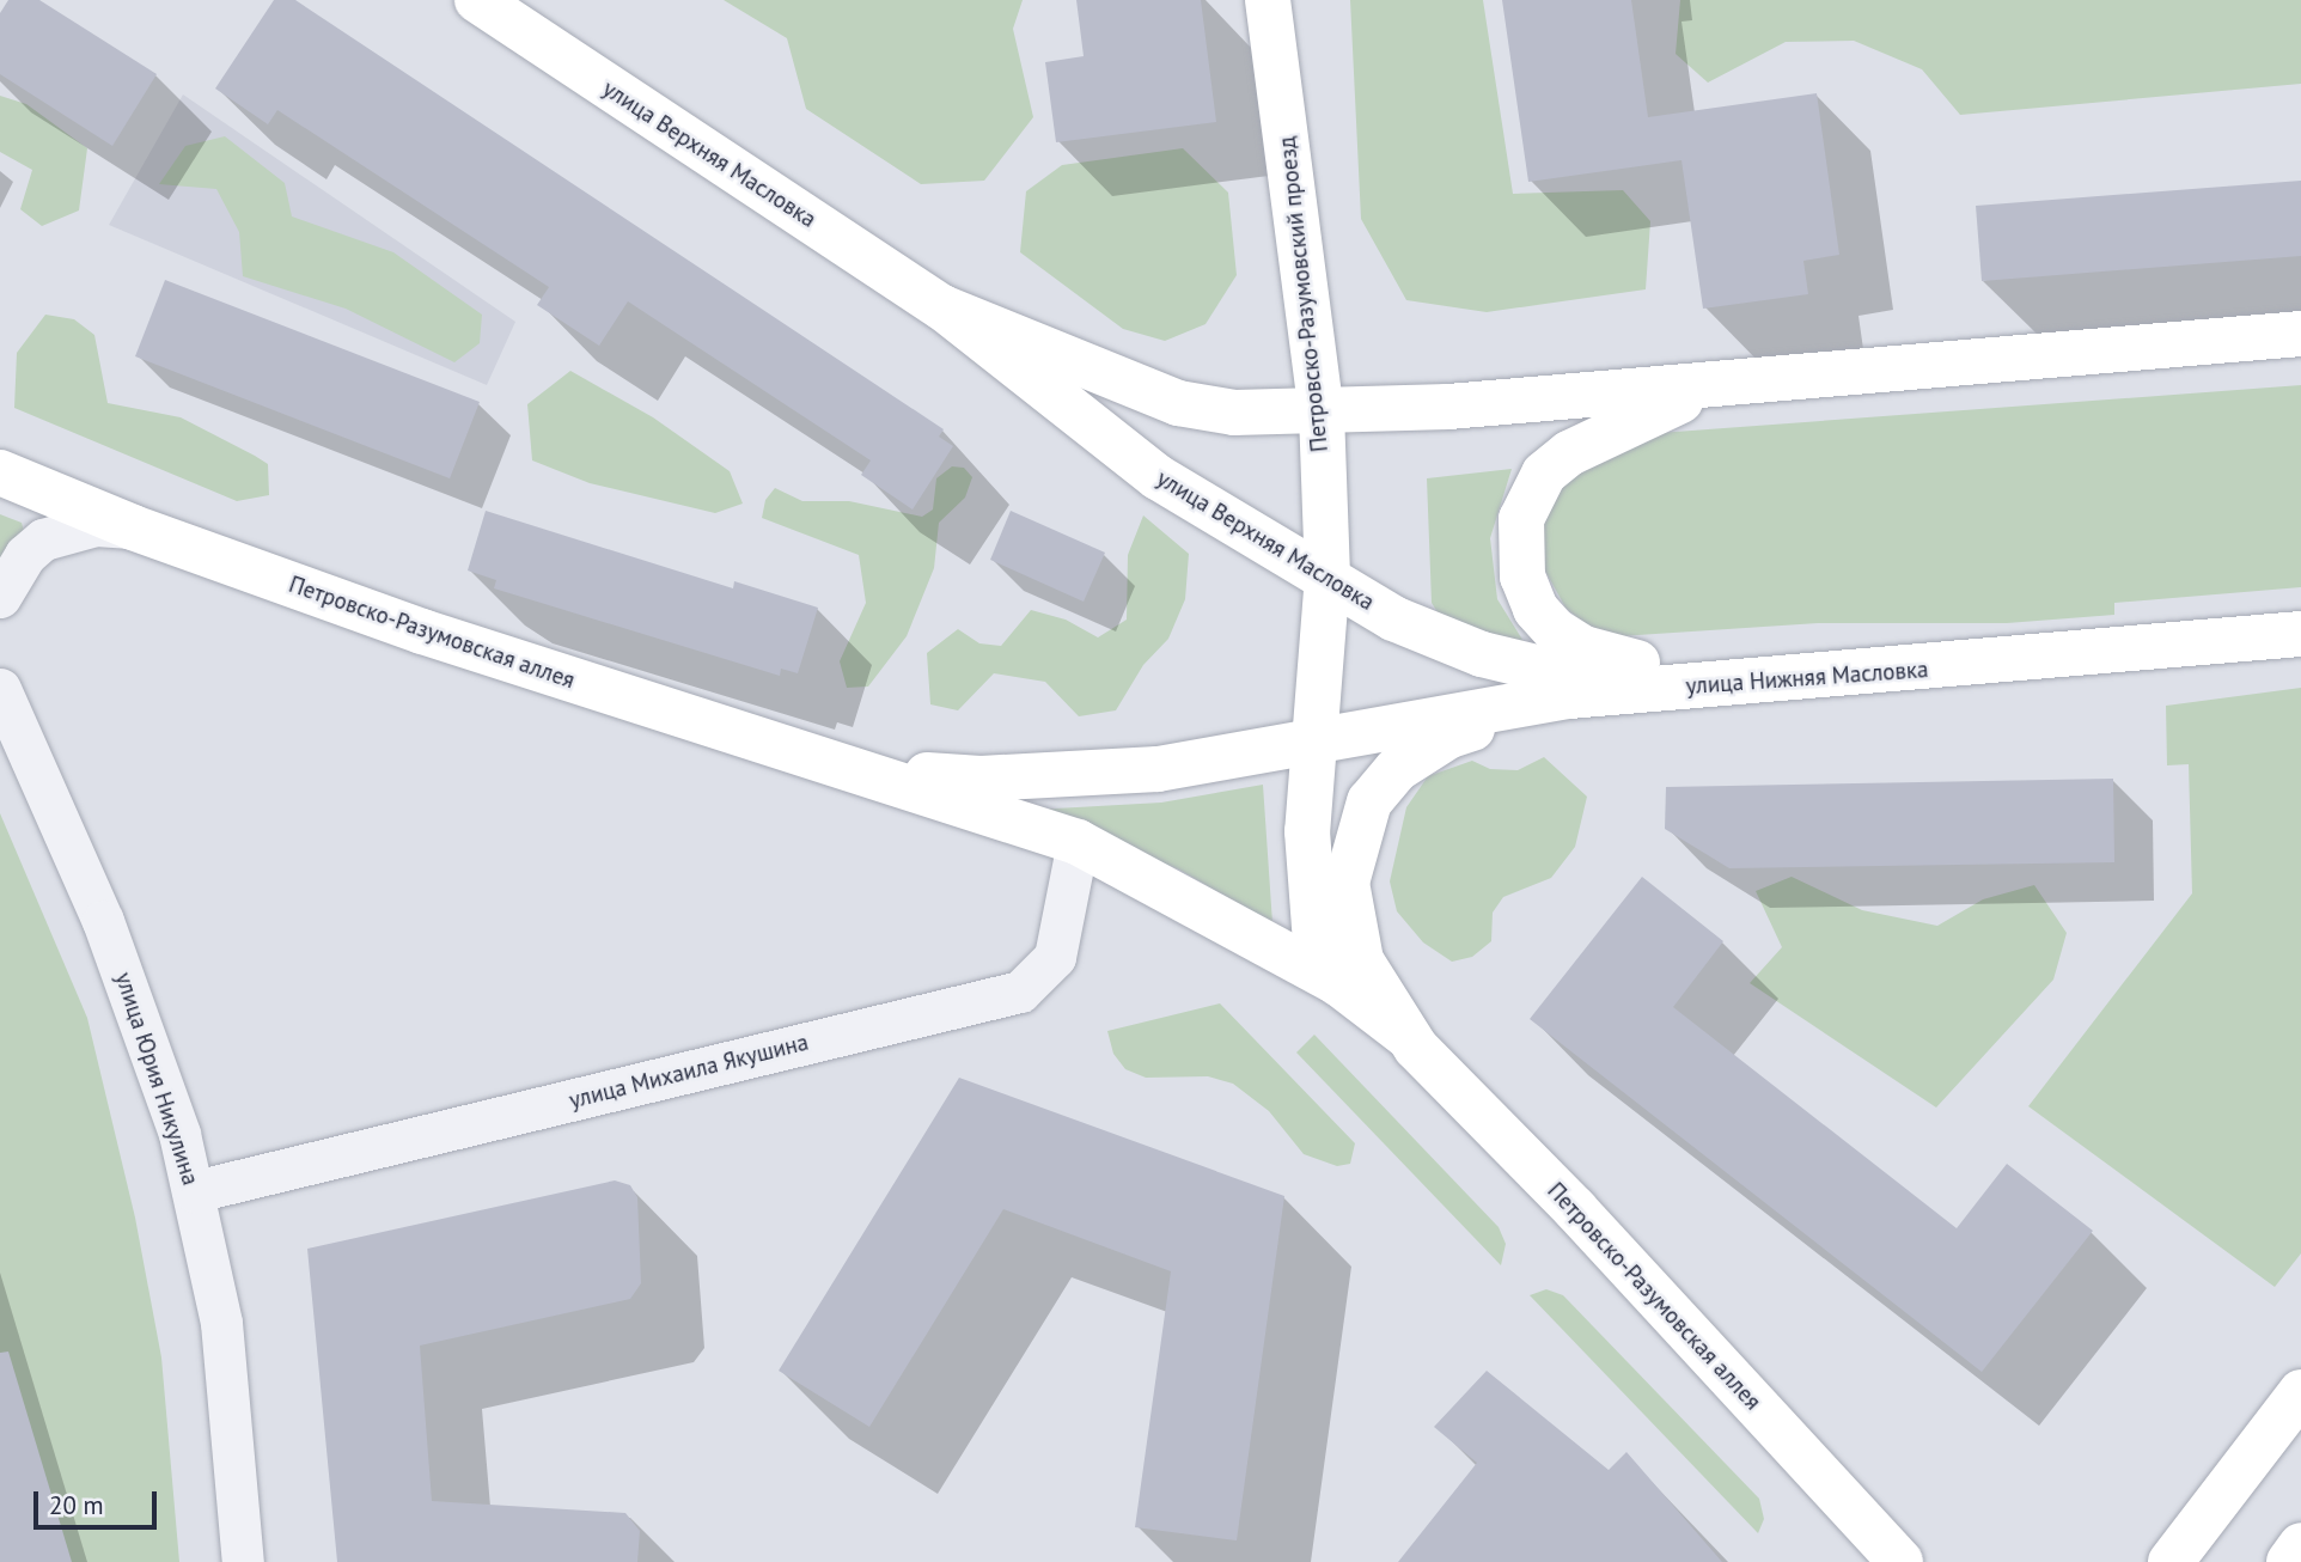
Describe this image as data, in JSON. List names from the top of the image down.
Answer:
{
  "streets": {
    "street": [
      "улица Верхняя Масловка",
      "Петровско-Разумовский проезд",
      "Петровско-Разумовская аллея",
      "улица Нижняя Масловка",
      "улица Михаила Якушина",
      "улица Юрия Никулина"
    ]
  },
  "crossings": [
    ["улица Верхняя Масловка", "Петровско-Разумовский проезд"],
    ["улица Верхняя Масловка", "улица Нижняя Масловка"],
    ["Петровско-Разумовский проезд", "Петровско-Разумовская аллея"],
    ["Петровско-Разумовский проезд", "улица Нижняя Масловка"],
    ["Петровско-Разумовская аллея", "улица Нижняя Масловка"],
    ["Петровско-Разумовская аллея", "улица Михаила Якушина"],
    ["улица Михаила Якушина", "улица Юрия Никулина"]
  ],
  "scale_bar": "20 m"
}
